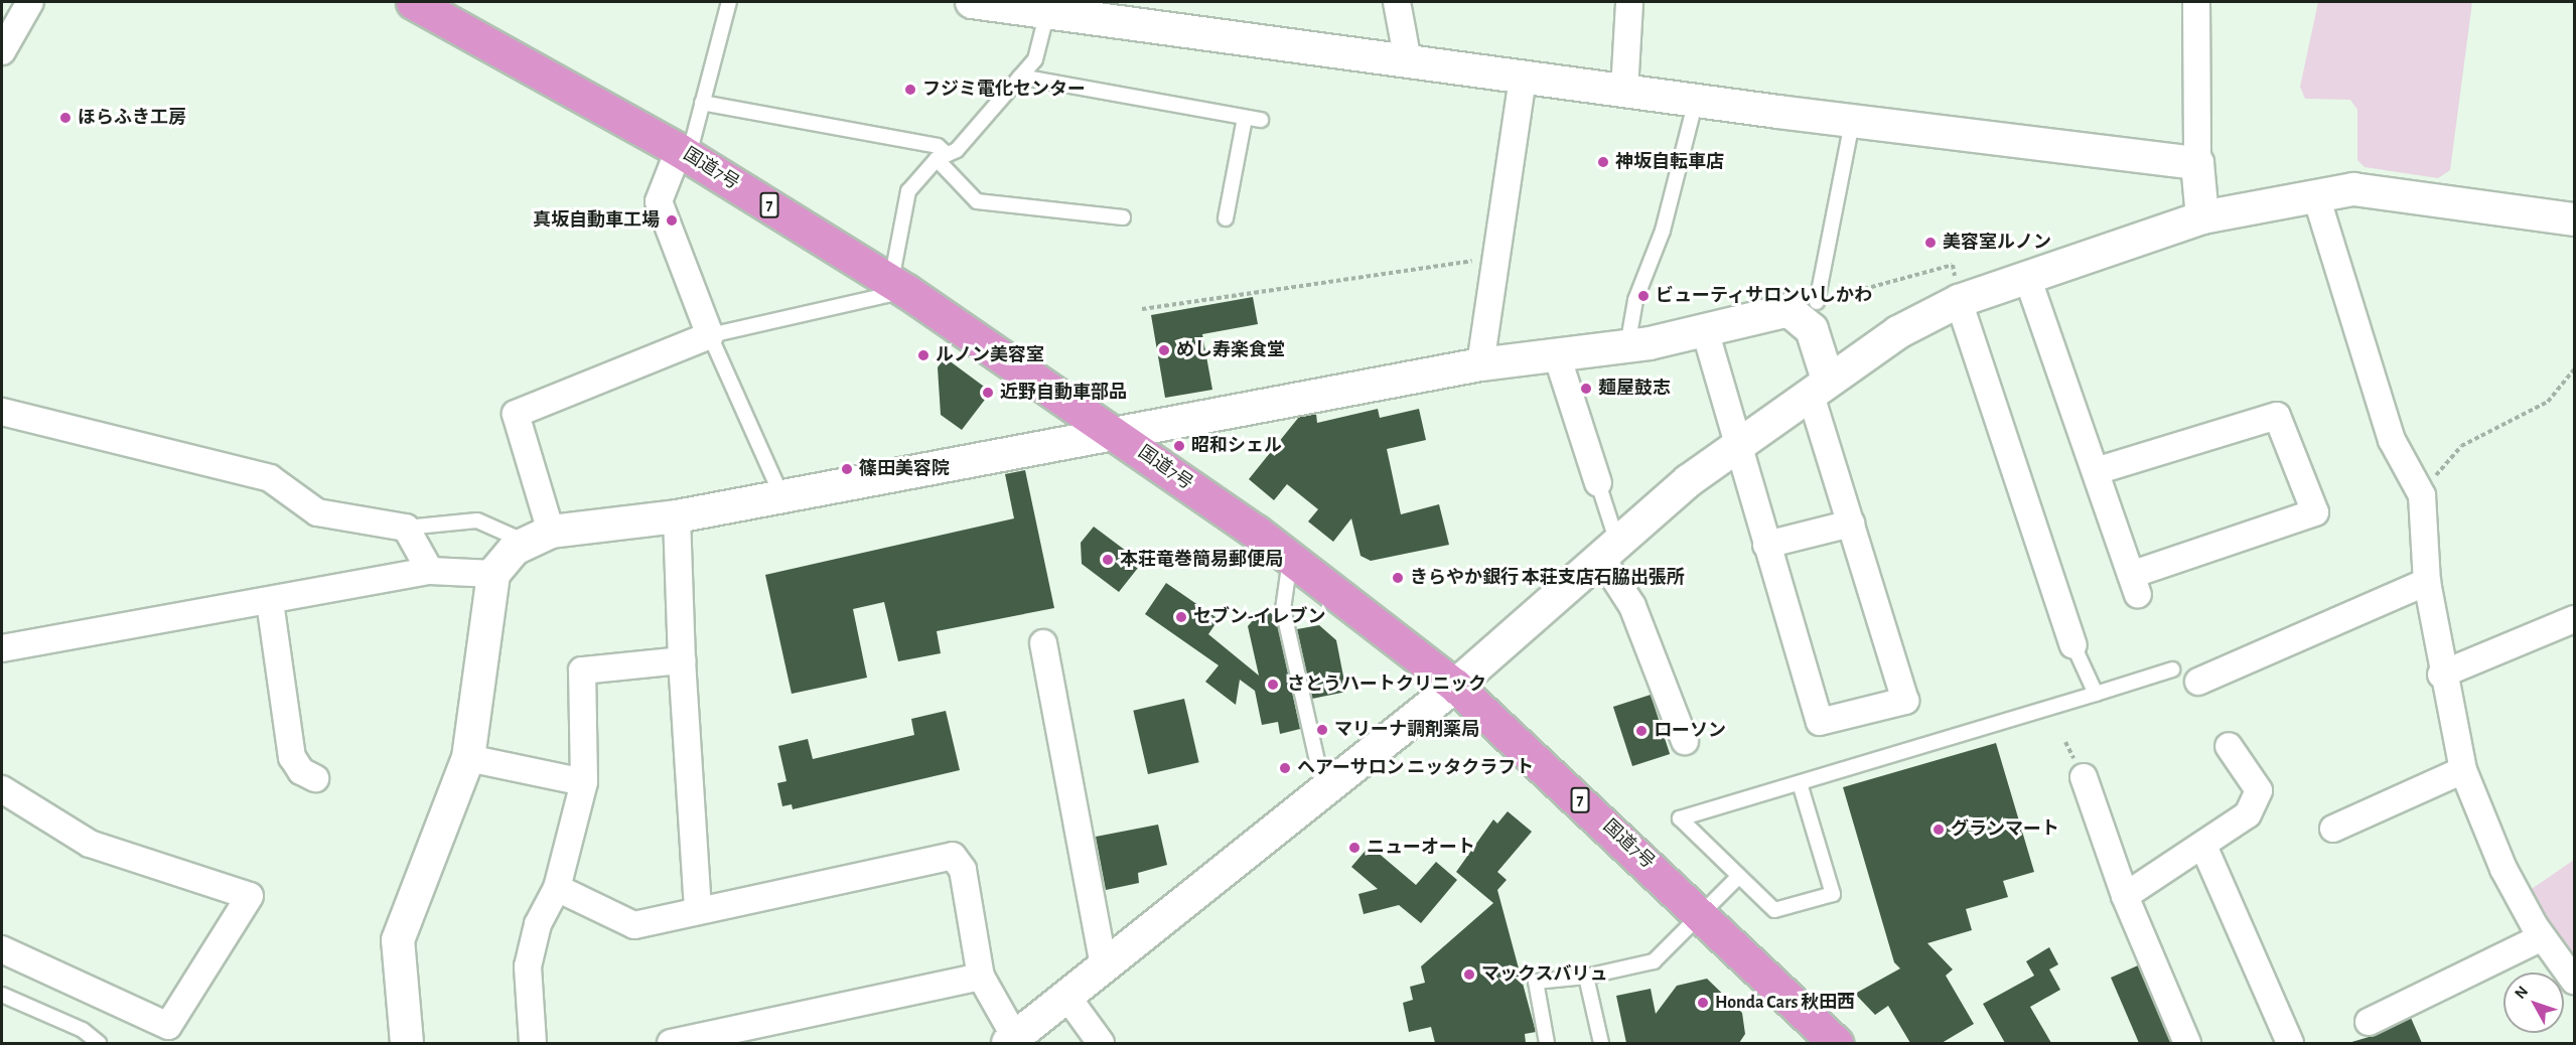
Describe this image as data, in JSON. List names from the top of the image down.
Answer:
{
  "streets": {
    "highway": ["国道7号", "7"]
  },
  "places": [
    "フジミ電化センター",
    "ほらふき工房",
    "神坂自転車店",
    "真坂自動車工場",
    "美容室ルノン",
    "ビューティサロンいしかわ",
    "めし寿楽食堂",
    "ルノン美容室",
    "麺屋鼓志",
    "近野自動車部品",
    "昭和シェル",
    "篠田美容院",
    "本荘竜巻簡易郵便局",
    "きらやか銀行 本荘支店石脇出張所",
    "セブン-イレブン",
    "さとうハートクリニック",
    "マリーナ調剤薬局",
    "ローソン",
    "ヘアーサロン ニッタクラフト",
    "グランマート",
    "ニューオート",
    "マックスバリュ",
    "Honda Cars 秋田西"
  ],
  "north": "top left"
}
